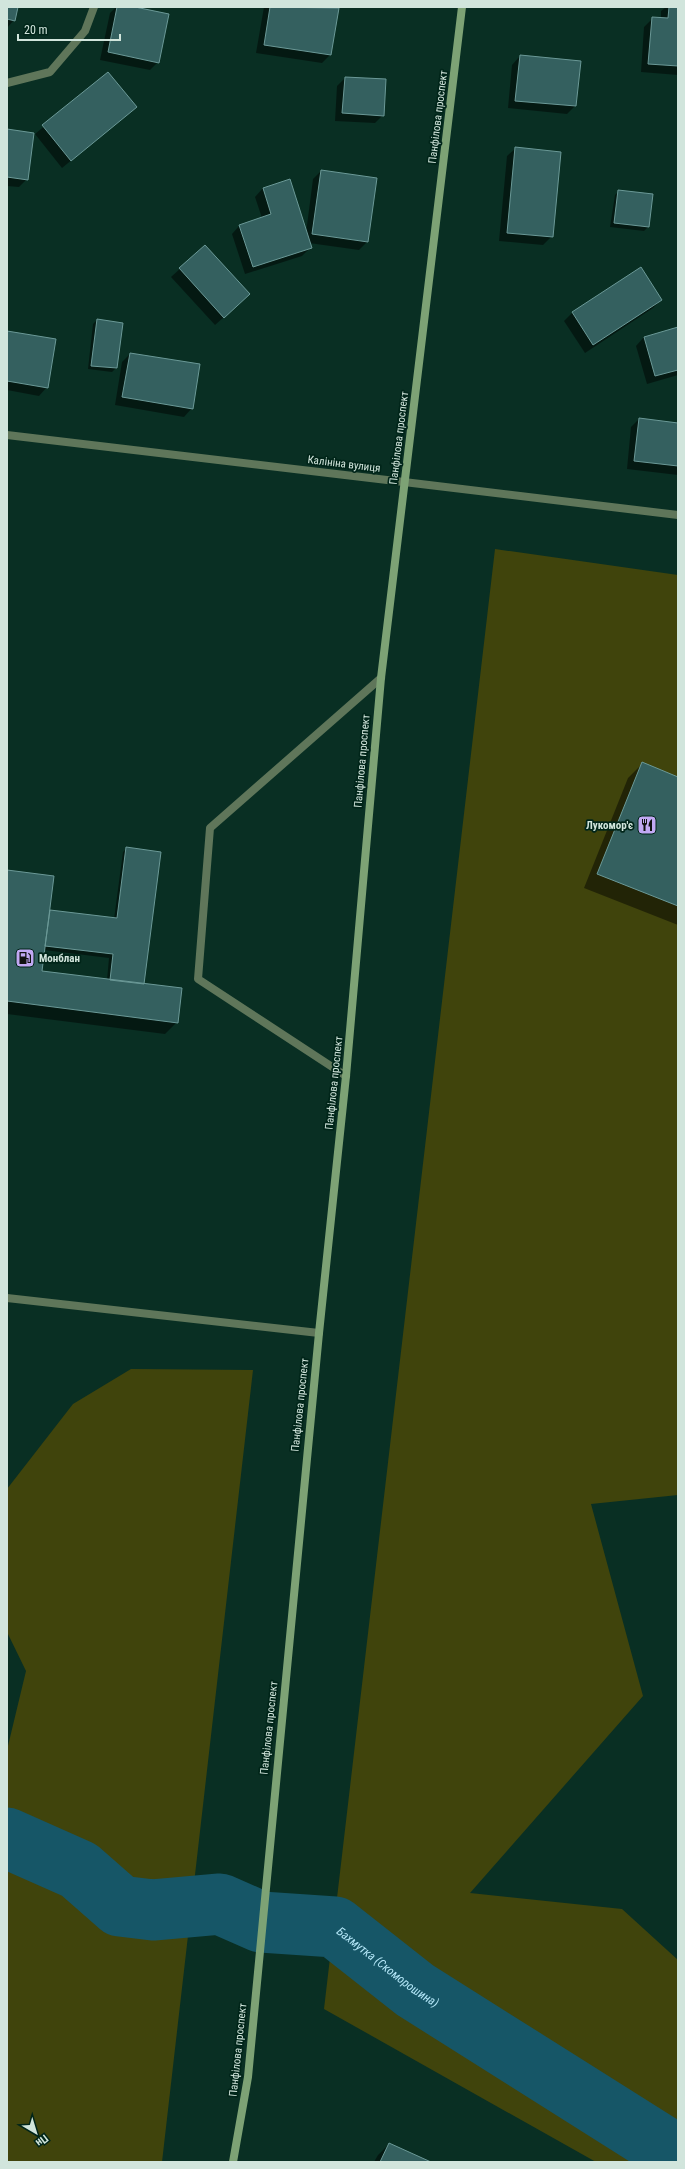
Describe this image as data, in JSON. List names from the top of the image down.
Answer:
{
  "streets": {
    "main road": ["Панфілова проспект"],
    "street": ["Калініна вулиця"]
  },
  "crossings": [
    ["Панфілова проспект", "Калініна вулиця"]
  ],
  "water": ["Бахмутка (Скоморошина)"],
  "places": {
    "restaurant": ["Лукомор'є"],
    "fuel station": ["Монблан"]
  },
  "scale_bar": "20 m",
  "north": "bottom right"
}
